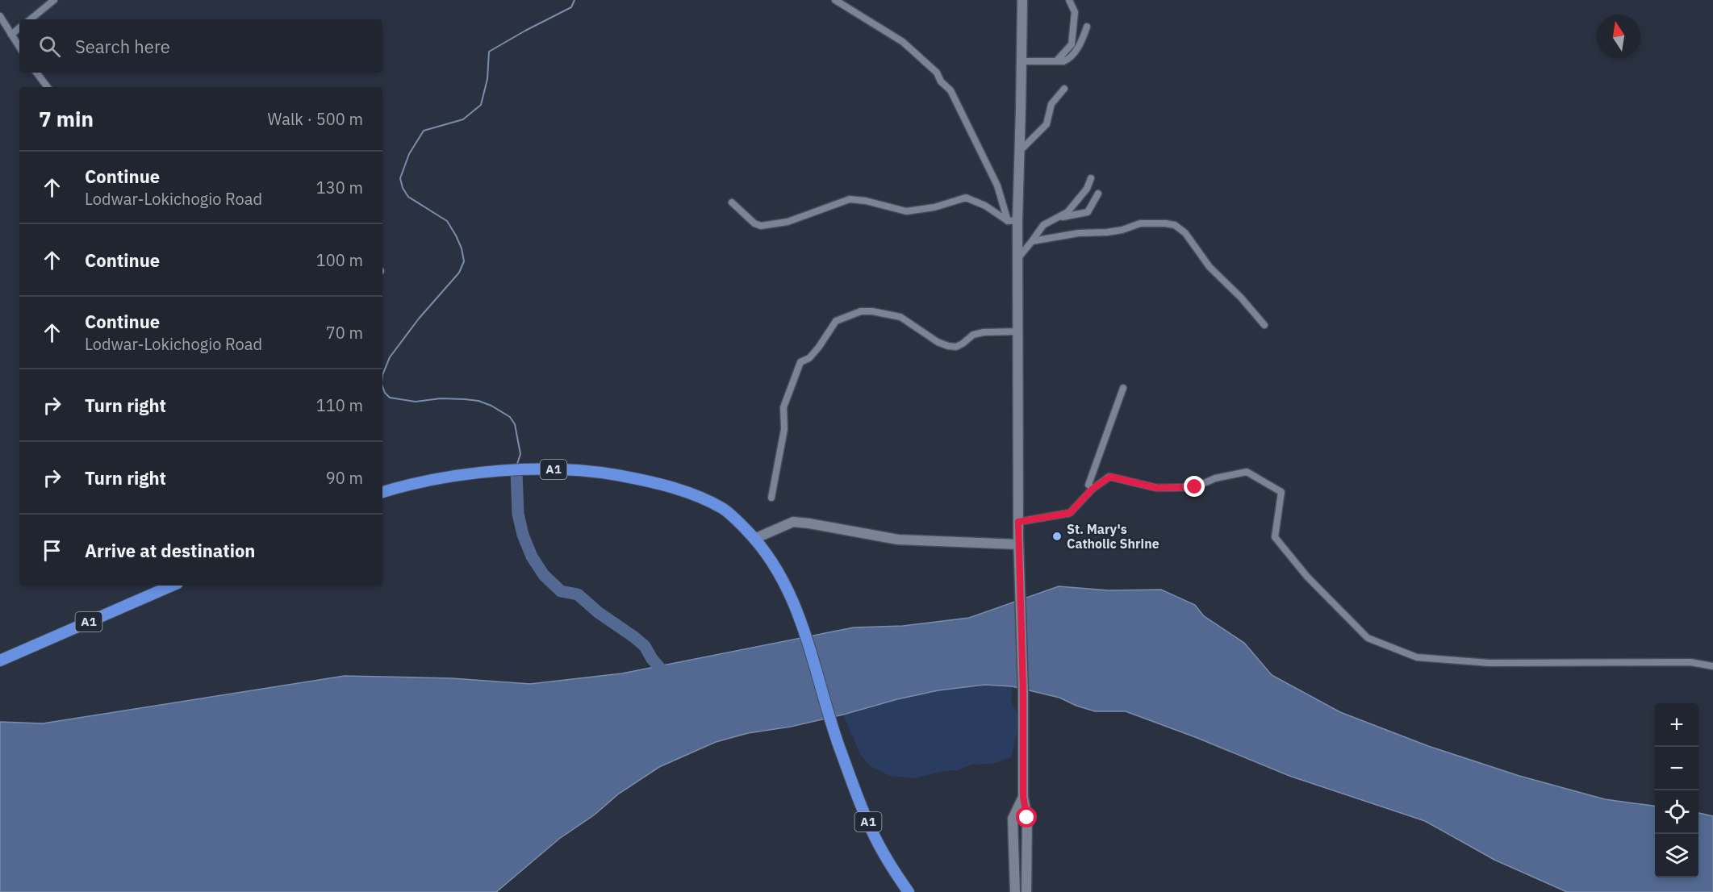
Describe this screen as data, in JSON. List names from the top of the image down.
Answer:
{
  "streets": {
    "highway": ["A1"]
  },
  "places": ["St. Mary's Catholic Shrine"],
  "north": "top",
  "page": {
    "search": "Search here",
    "heading": ["7 min", "Walk · 500 m"],
    "list": [
      ["Continue", "Lodwar-Lokichogio Road", "130 m"],
      ["Continue", "100 m"],
      ["Continue", "Lodwar-Lokichogio Road", "70 m"],
      ["Turn right", "110 m"],
      ["Turn right", "90 m"],
      "Arrive at destination"
    ],
    "map_buttons": ["+", "−"]
  }
}
